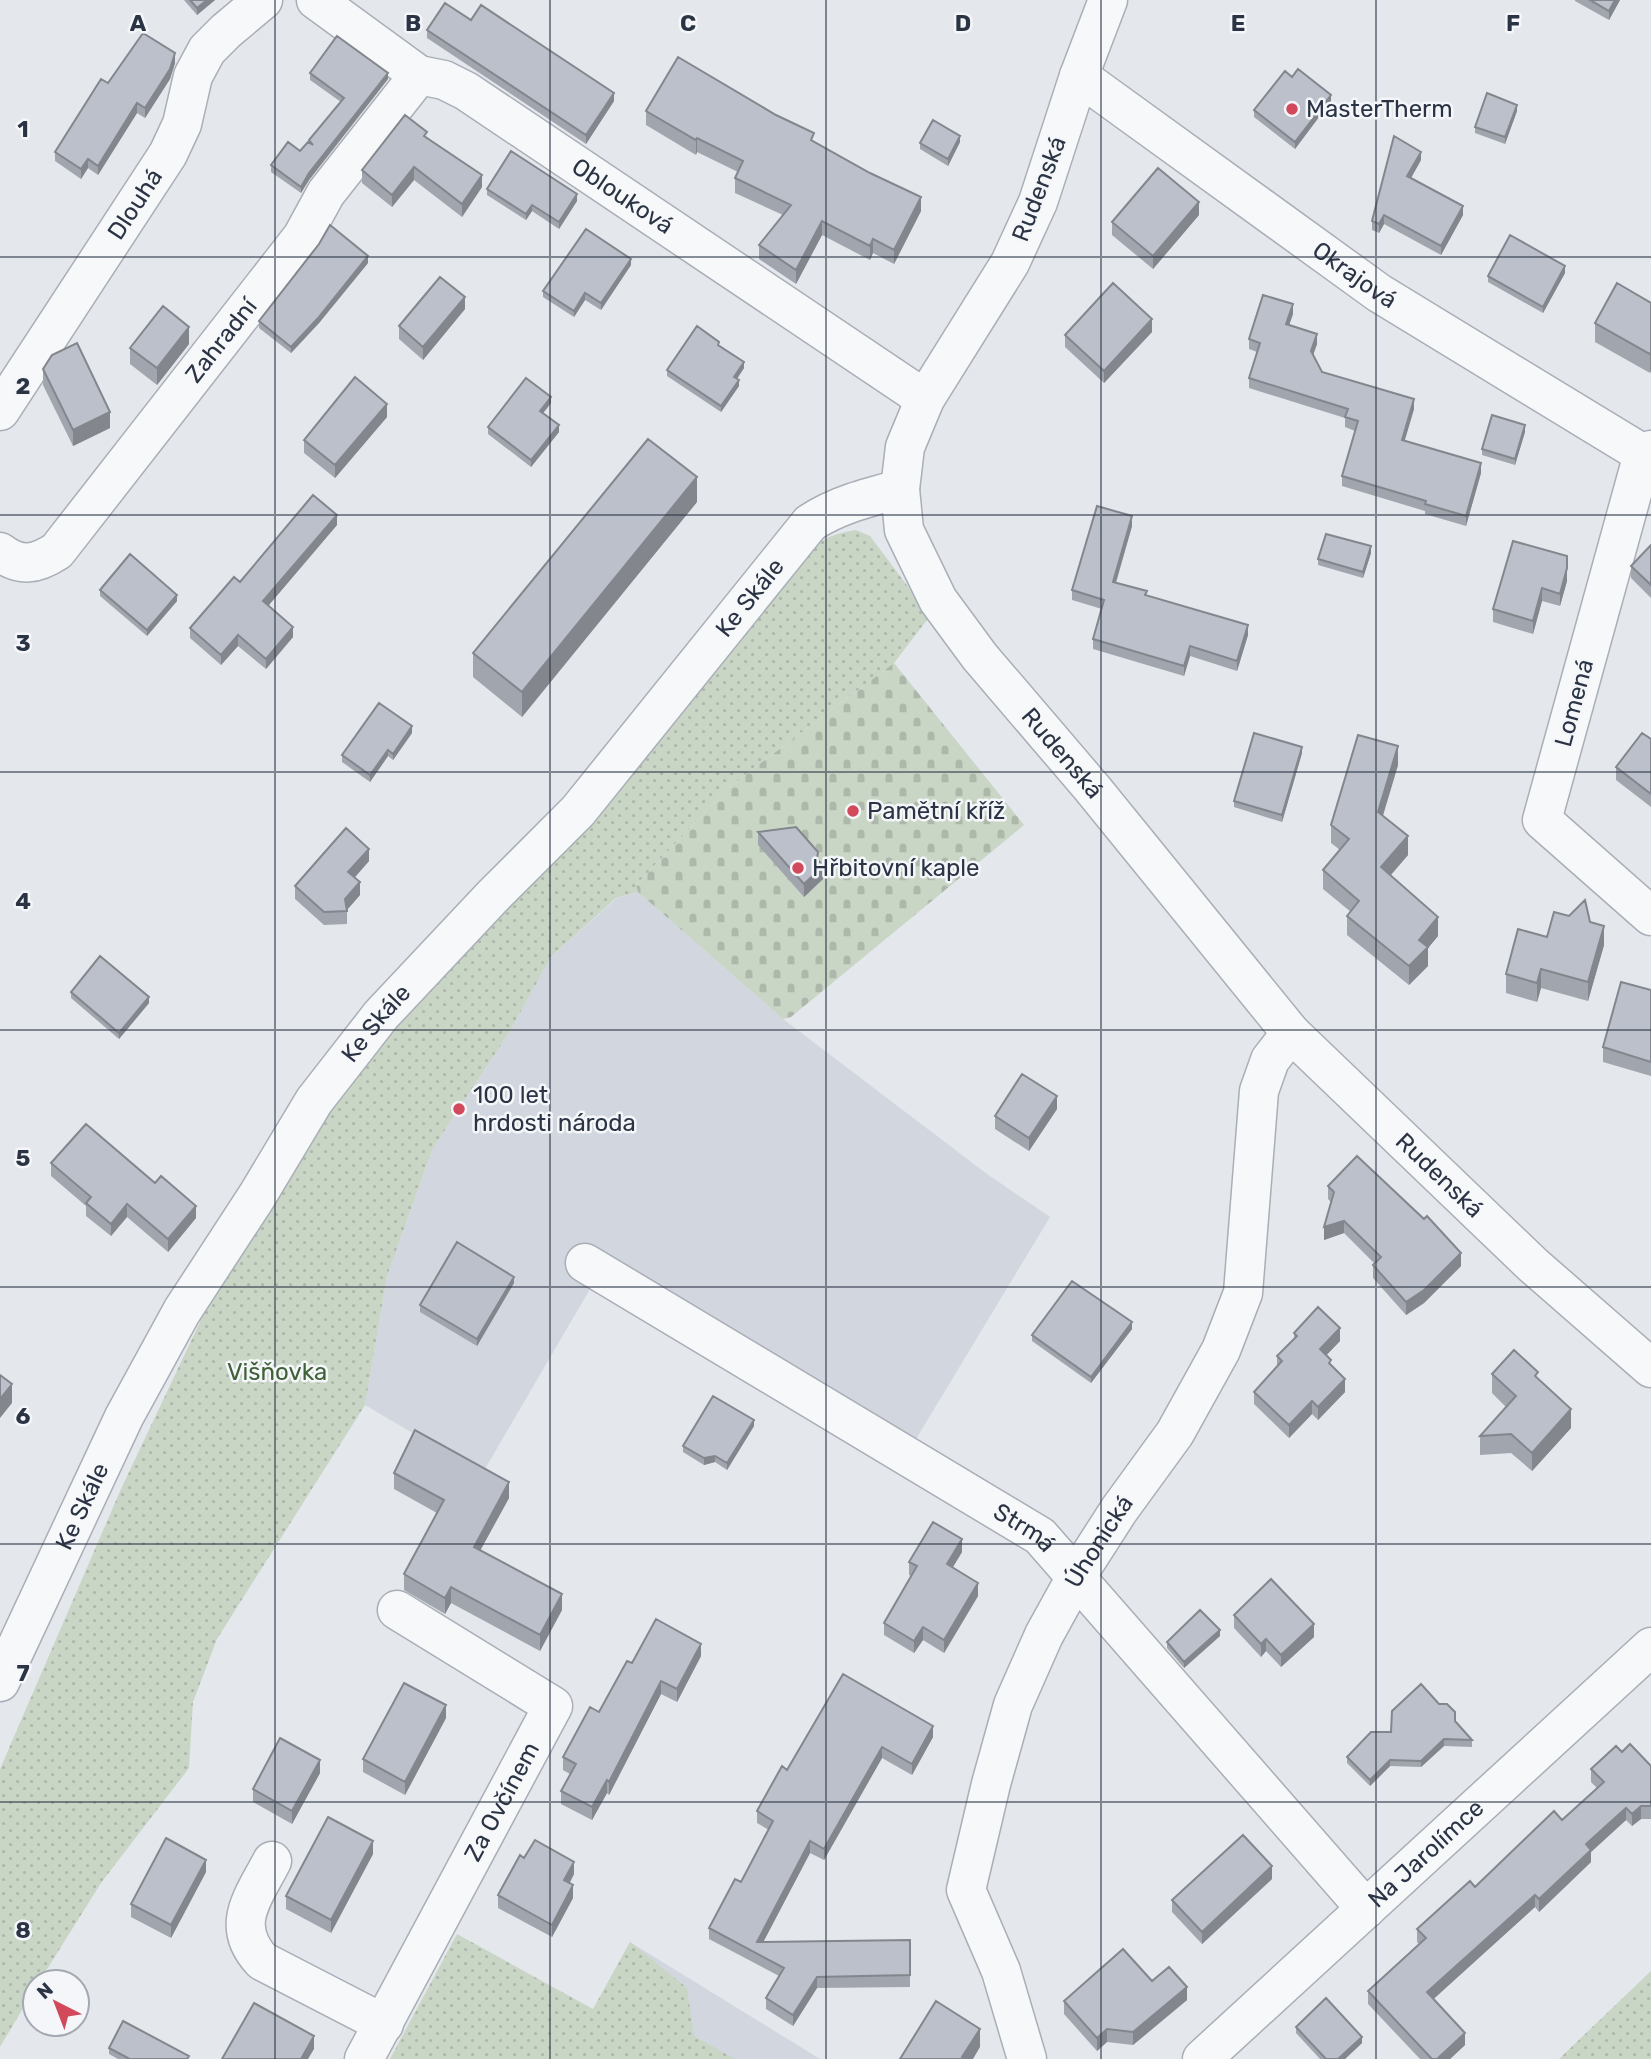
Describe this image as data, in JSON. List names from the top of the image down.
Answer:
{
  "streets": {
    "street": [
      "Rudenská",
      "Oblouková",
      "Dlouhá",
      "Okrajová",
      "Zahradní",
      "Ke Skále",
      "Lomená",
      "Strmá",
      "Úhonická",
      "Za Ovčínem",
      "Na Jarolímce"
    ]
  },
  "crossings": [
    ["Rudenská", "Oblouková"],
    ["Rudenská", "Okrajová"],
    ["Rudenská", "Ke Skále"],
    ["Rudenská", "Úhonická"],
    ["Oblouková", "Zahradní"],
    ["Okrajová", "Lomená"],
    ["Strmá", "Úhonická"],
    ["Strmá", "Na Jarolímce"]
  ],
  "parks": ["Višňovka"],
  "places": [
    "MasterTherm",
    "Pamětní kříž",
    "Hřbitovní kaple",
    "100 let hrdosti národa"
  ],
  "north": "top left",
  "grid": {
    "columns": [
      "A",
      "B",
      "C",
      "D",
      "E",
      "F"
    ],
    "rows": [
      "1",
      "2",
      "3",
      "4",
      "5",
      "6",
      "7",
      "8"
    ]
  }
}
